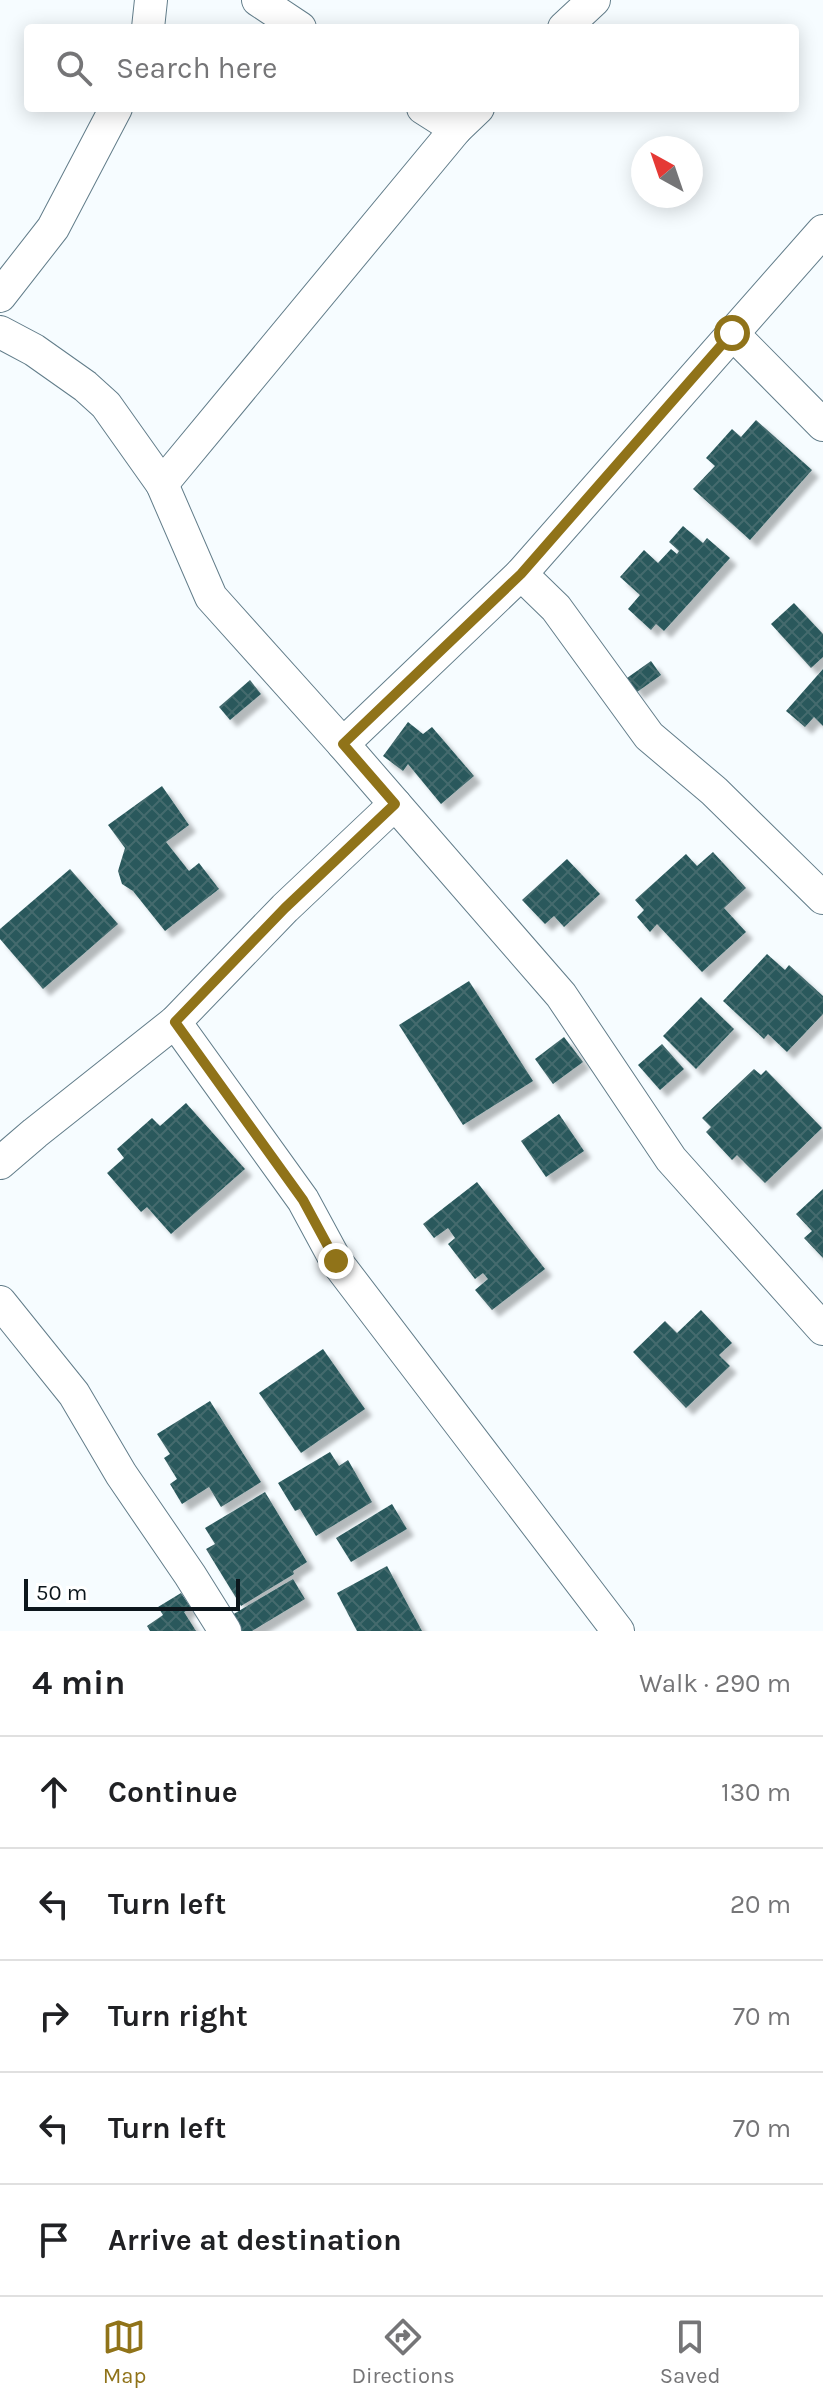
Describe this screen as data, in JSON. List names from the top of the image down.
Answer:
{
  "scale_bar": "50 m",
  "north": "top left",
  "page": {
    "search": "Search here",
    "scale": "50 m",
    "heading": ["4 min", "Walk · 290 m"],
    "list": [
      ["Continue", "130 m"],
      ["Turn left", "20 m"],
      ["Turn right", "70 m"],
      ["Turn left", "70 m"],
      "Arrive at destination"
    ],
    "nav": ["Map", "Directions", "Saved"]
  }
}
